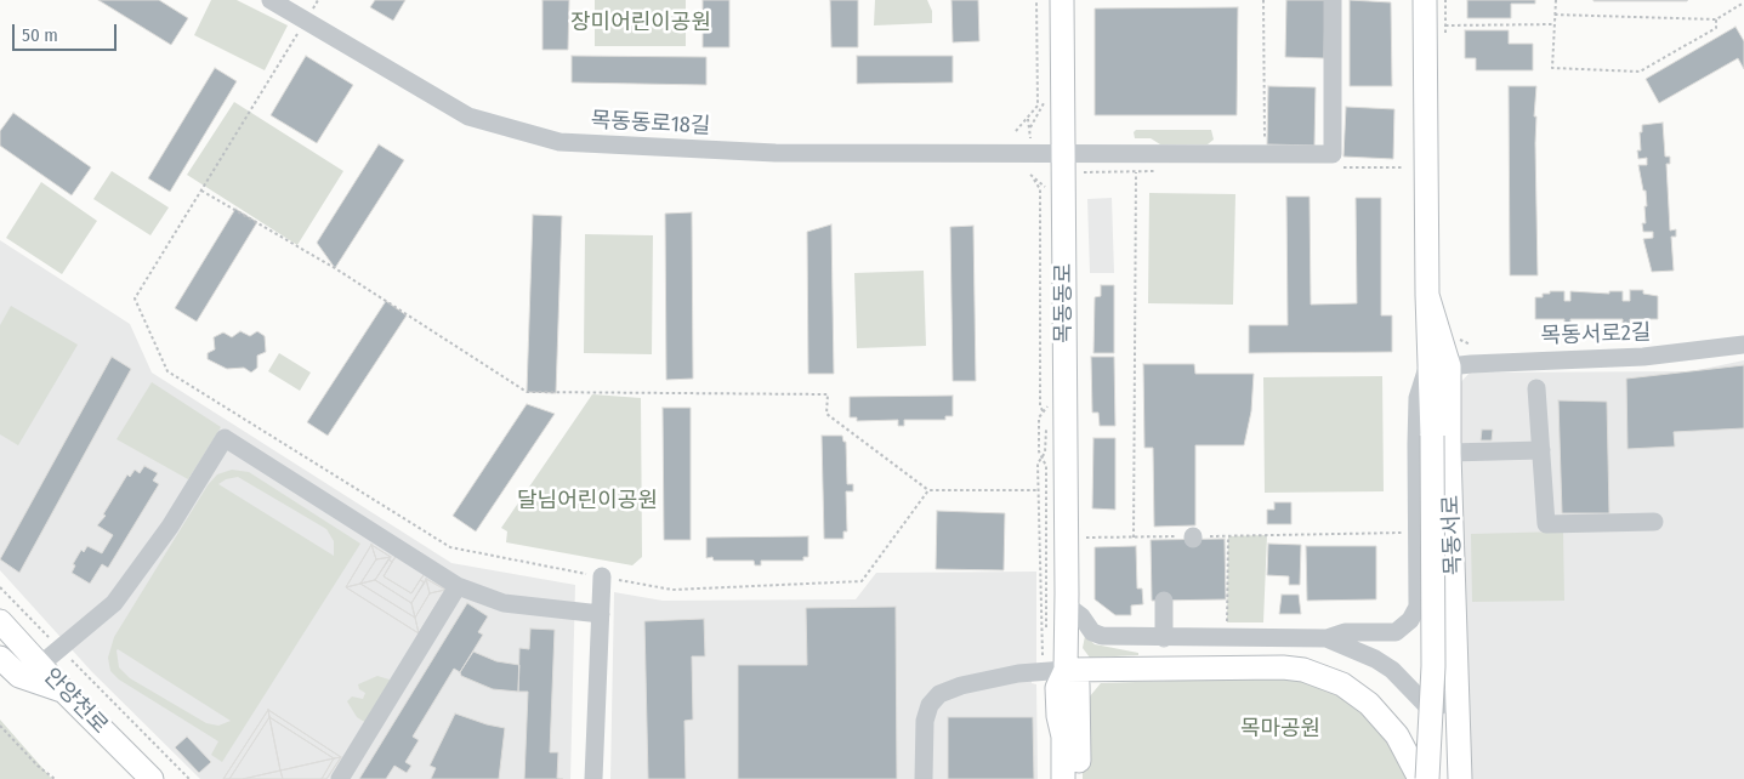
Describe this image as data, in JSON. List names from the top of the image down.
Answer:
{
  "streets": {
    "main road": ["목동동로", "목동서로", "안양천로"],
    "street": ["목동동로18길", "목동서로2길"]
  },
  "crossings": [
    ["목동동로18길", "목동동로"],
    ["목동서로2길", "목동서로"]
  ],
  "parks": ["장미어린이공원", "달님어린이공원", "목마공원"],
  "scale_bar": "50 m"
}
